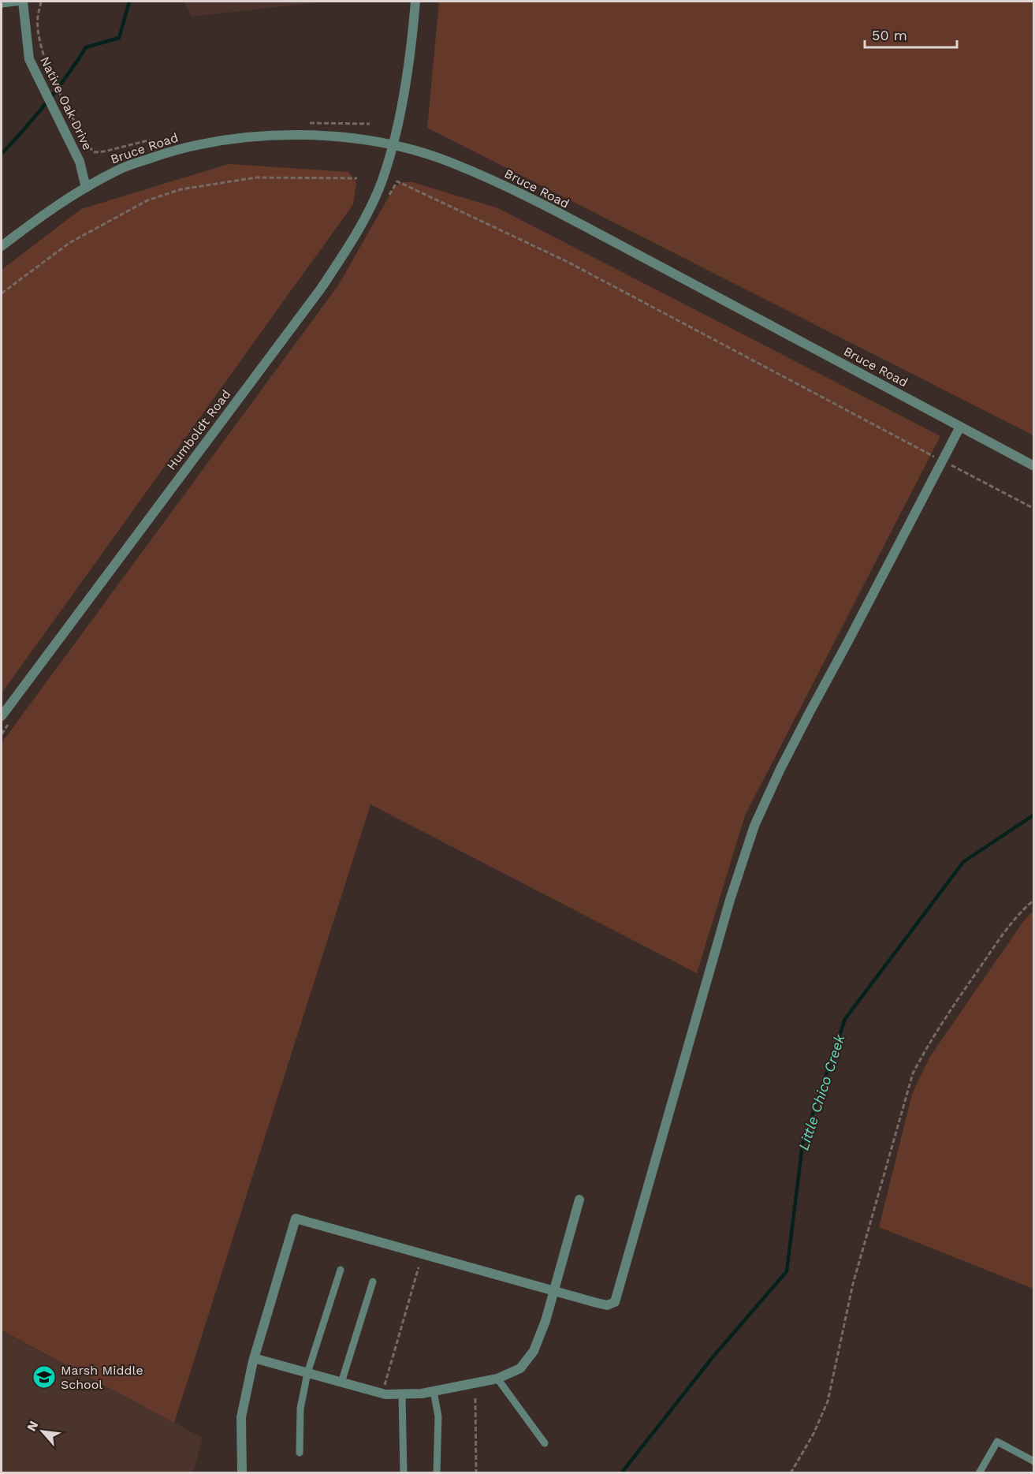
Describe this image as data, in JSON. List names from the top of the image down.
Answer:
{
  "streets": {
    "street": ["Native Oak Drive", "Bruce Road", "Humboldt Road"]
  },
  "crossings": [
    ["Native Oak Drive", "Bruce Road"],
    ["Bruce Road", "Humboldt Road"]
  ],
  "water": ["Little Chico Creek"],
  "places": {
    "school or university": ["Marsh Middle School"]
  },
  "scale_bar": "50 m",
  "north": "top left"
}
